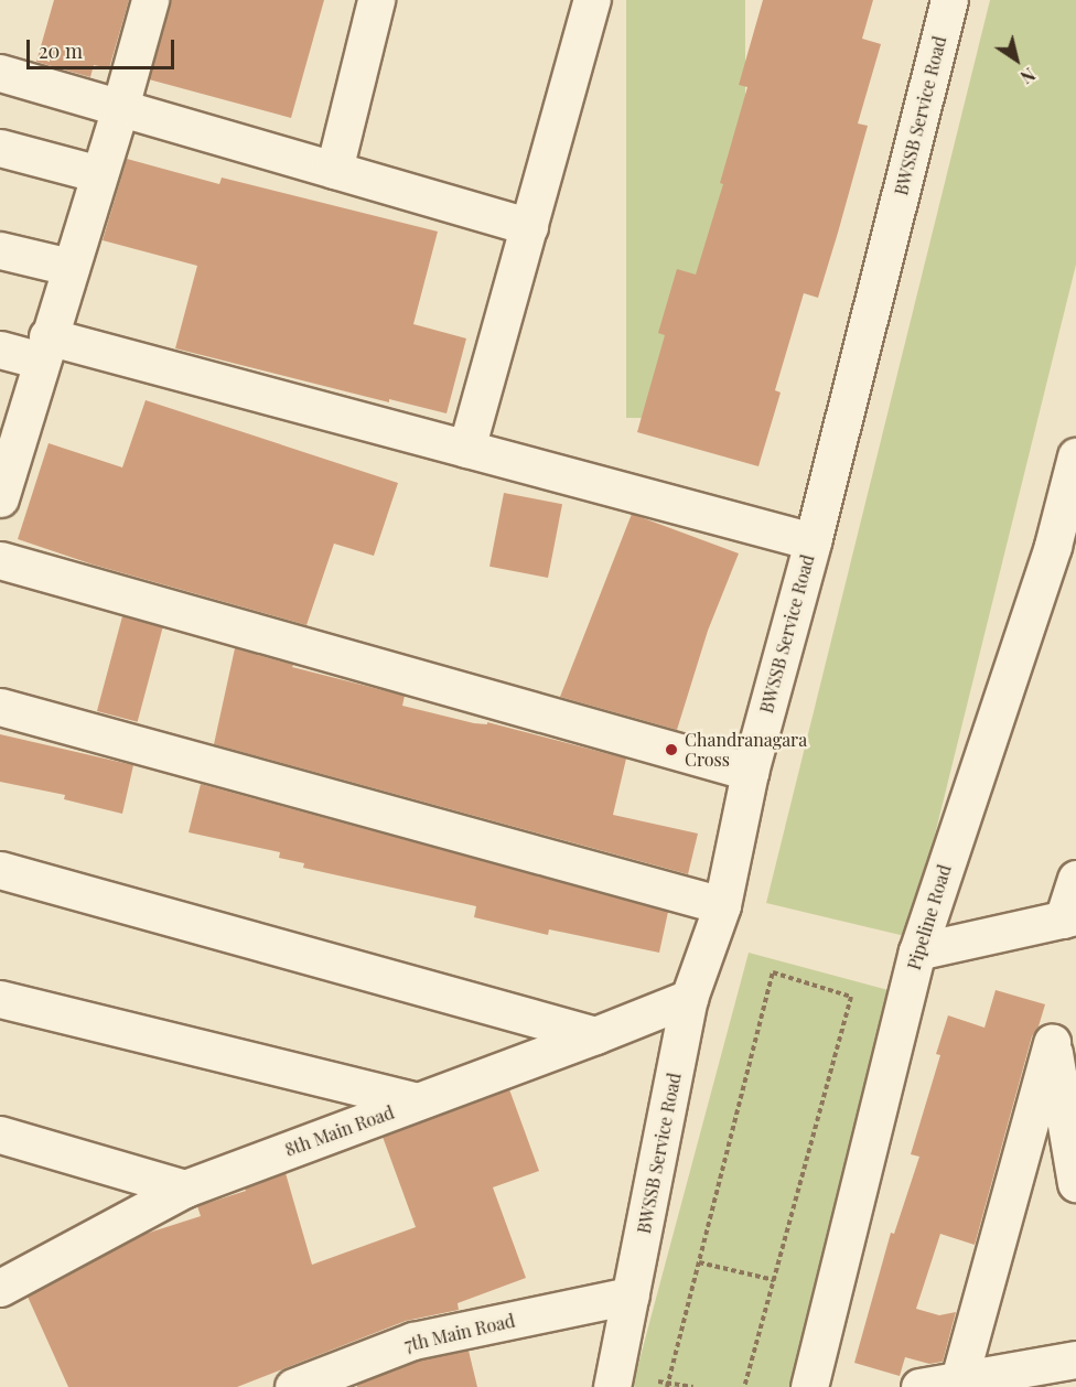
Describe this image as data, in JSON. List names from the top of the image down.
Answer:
{
  "streets": {
    "street": [
      "BWSSB Service Road",
      "Pipeline Road",
      "8th Main Road",
      "7th Main Road"
    ]
  },
  "crossings": [
    ["BWSSB Service Road", "8th Main Road"],
    ["BWSSB Service Road", "7th Main Road"]
  ],
  "places": ["Chandranagara Cross"],
  "scale_bar": "20 m",
  "north": "bottom right"
}
